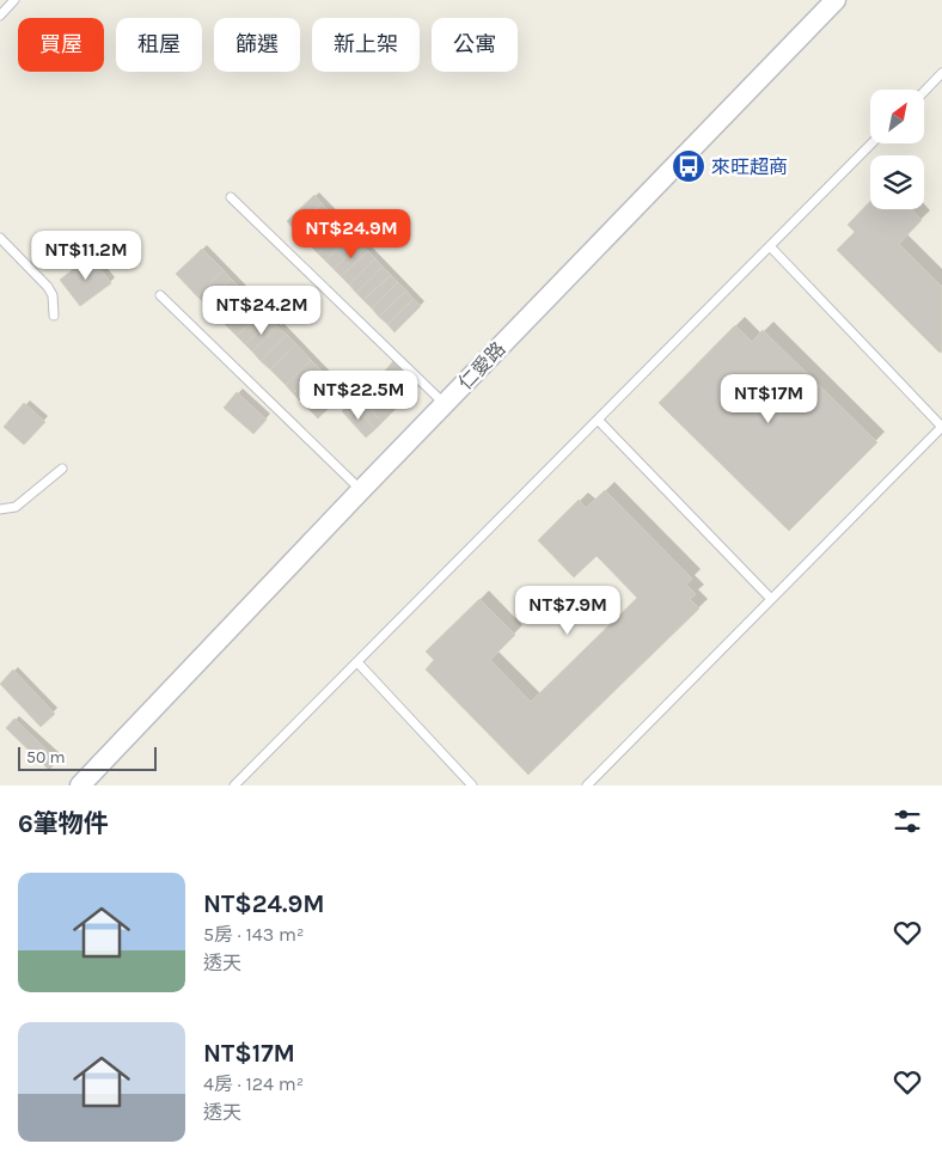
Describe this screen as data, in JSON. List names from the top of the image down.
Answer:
{
  "streets": {
    "street": ["仁愛路"]
  },
  "places": {
    "bus stop": ["來旺超商"]
  },
  "scale_bar": "50 m",
  "north": "top right",
  "page": {
    "chip": [
      "買屋",
      "租屋",
      "篩選",
      "新上架",
      "公寓"
    ],
    "price": [
      "NT$24.9M",
      "NT$11.2M",
      "NT$24.2M",
      "NT$22.5M",
      "NT$17M",
      "NT$7.9M"
    ],
    "scale": "50 m",
    "heading": "6筆物件",
    "list": [
      {
        "name": "NT$24.9M",
        "note": "5房 · 143 m² · 透天"
      },
      {
        "name": "NT$17M",
        "note": "4房 · 124 m² · 透天"
      }
    ]
  }
}
